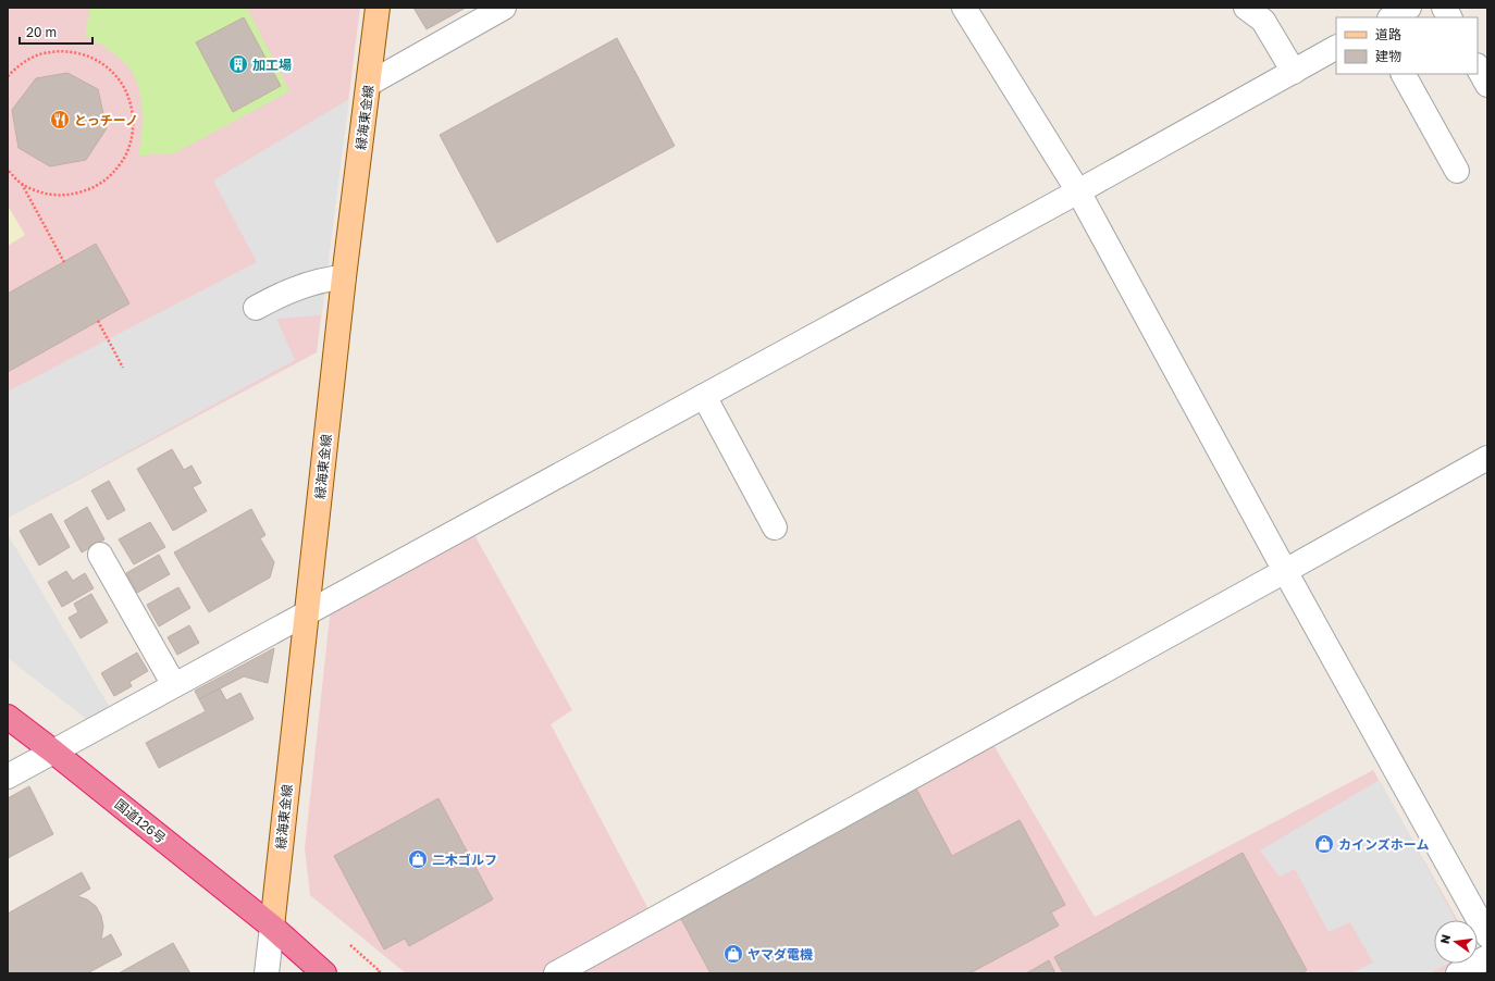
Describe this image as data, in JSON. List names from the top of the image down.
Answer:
{
  "streets": {
    "highway": ["国道126号"],
    "main road": ["緑海東金線"]
  },
  "crossings": [
    ["緑海東金線", "国道126号"]
  ],
  "places": {
    "building": ["加工場"],
    "restaurant": ["とっチーノ"],
    "shop": ["カインズホーム", "二木ゴルフ", "ヤマダ電機"]
  },
  "legend": ["道路", "建物"],
  "scale_bar": "20 m",
  "north": "left"
}
